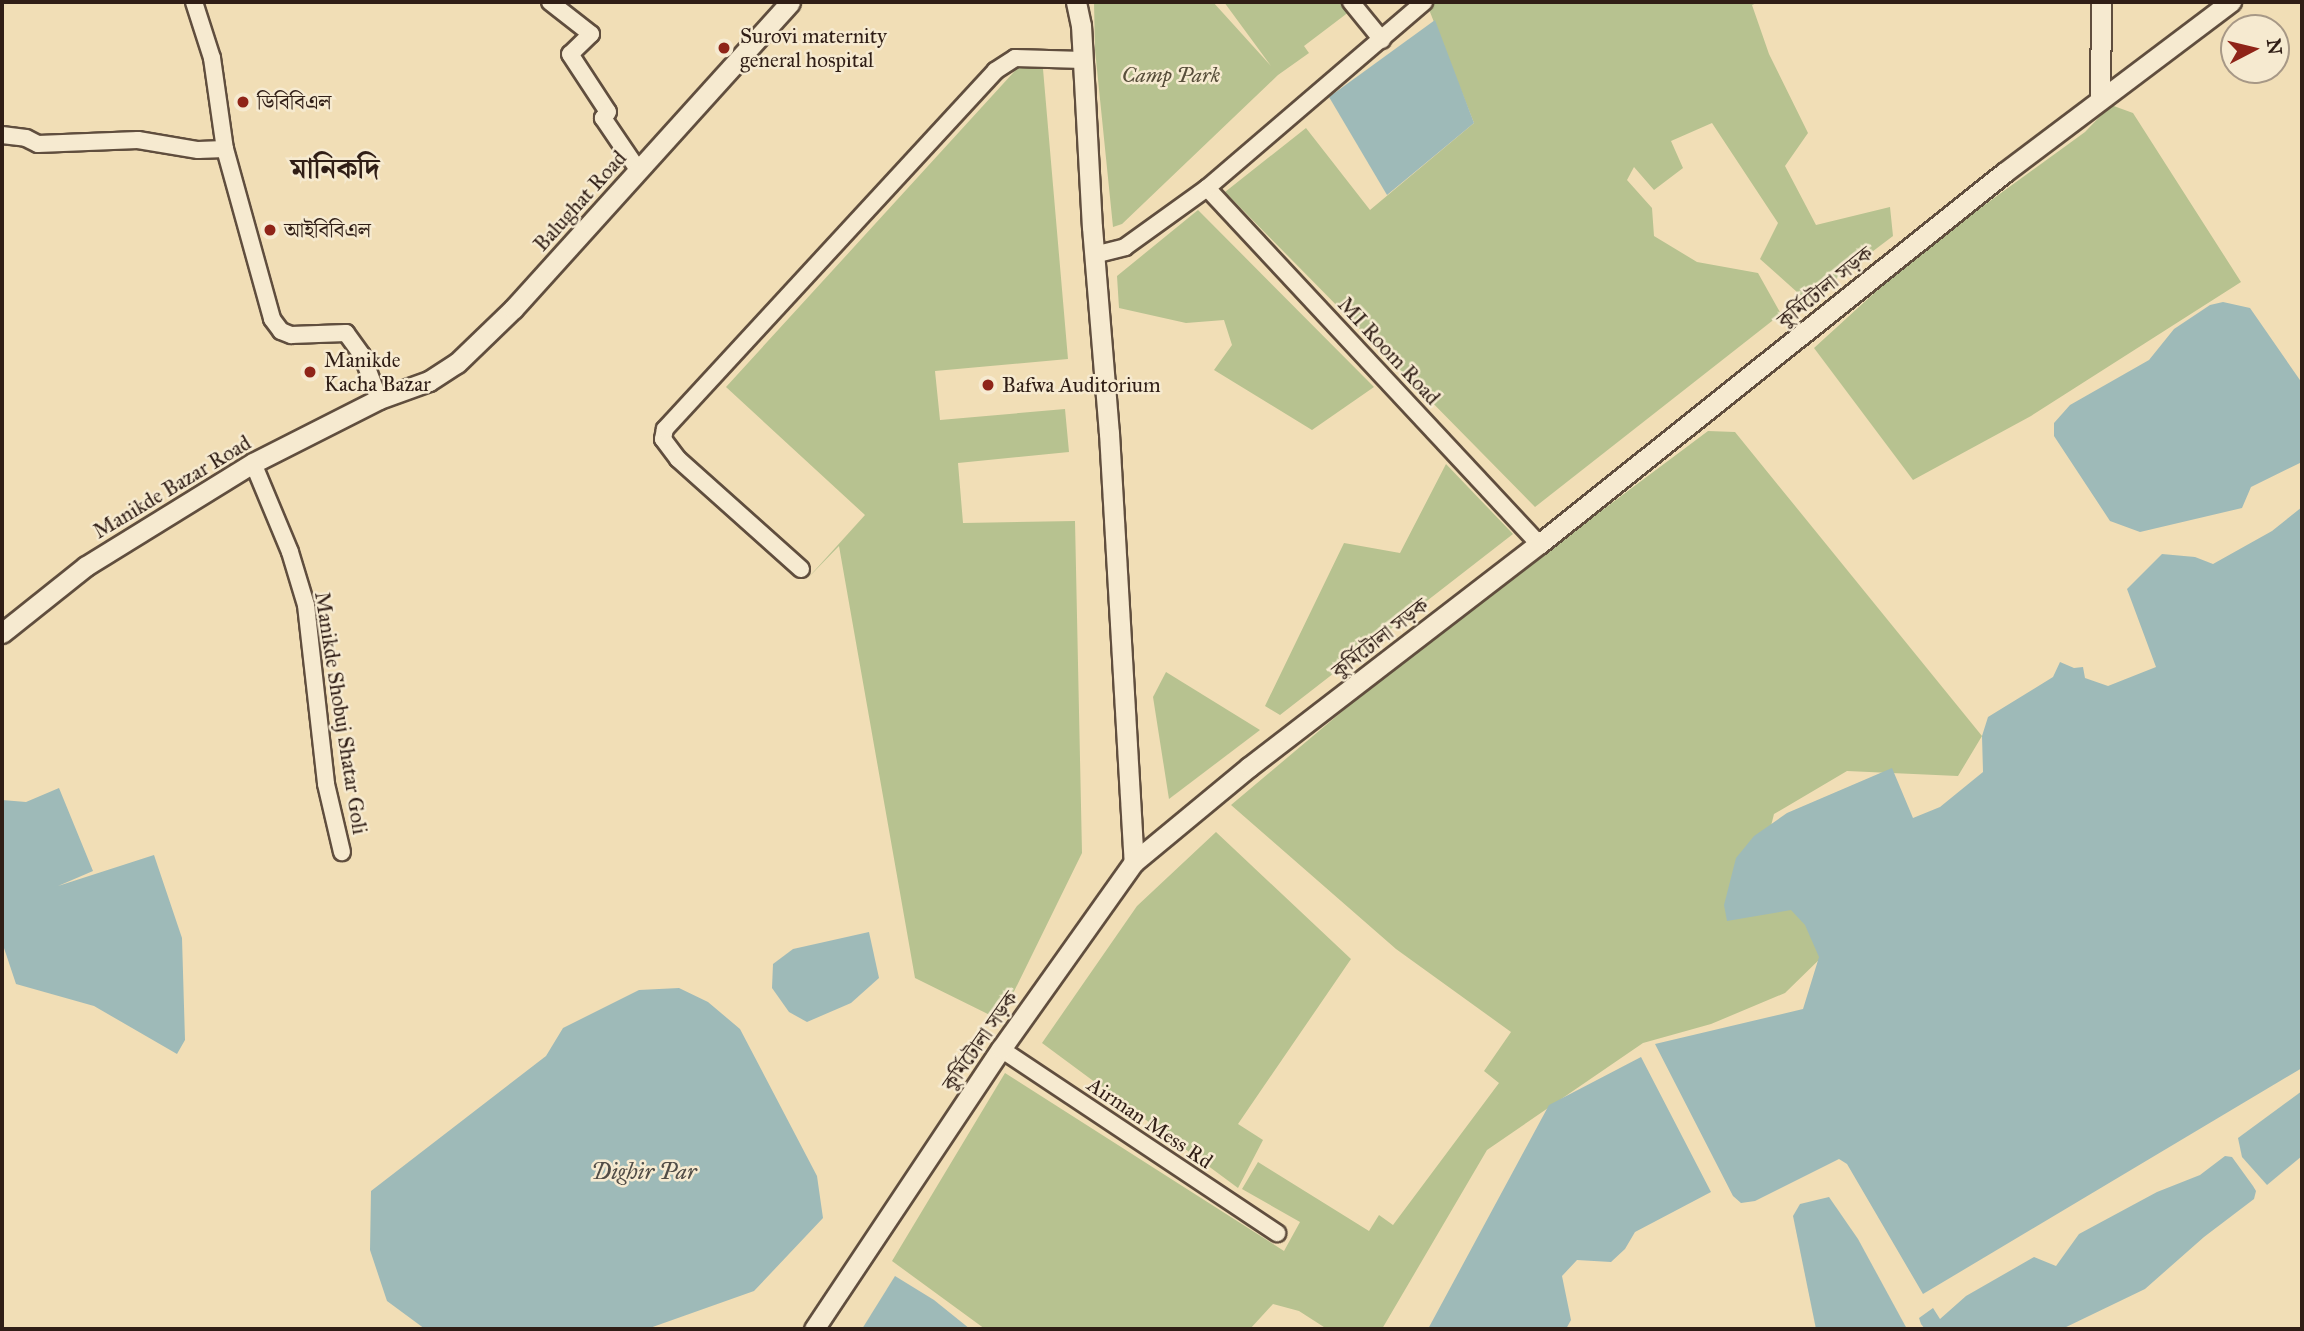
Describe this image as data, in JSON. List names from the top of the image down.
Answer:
{
  "streets": {
    "street": [
      "Balughat Road",
      "কুর্মিটোলা সড়ক",
      "MI Room Road",
      "Manikde Bazar Road",
      "Manikde Shobuj Shatar Goli",
      "Airman Mess Rd"
    ]
  },
  "crossings": [
    ["Balughat Road", "Manikde Bazar Road"],
    ["কুর্মিটোলা সড়ক", "MI Room Road"],
    ["কুর্মিটোলা সড়ক", "Airman Mess Rd"],
    ["Manikde Bazar Road", "Manikde Shobuj Shatar Goli"]
  ],
  "districts": ["মানিকদি"],
  "water": ["Dighir Par"],
  "parks": ["Camp Park"],
  "places": [
    "Surovi maternity general hospital",
    "ডিবিবিএল",
    "আইবিবিএল",
    "Manikde Kacha Bazar",
    "Bafwa Auditorium"
  ],
  "north": "right"
}
